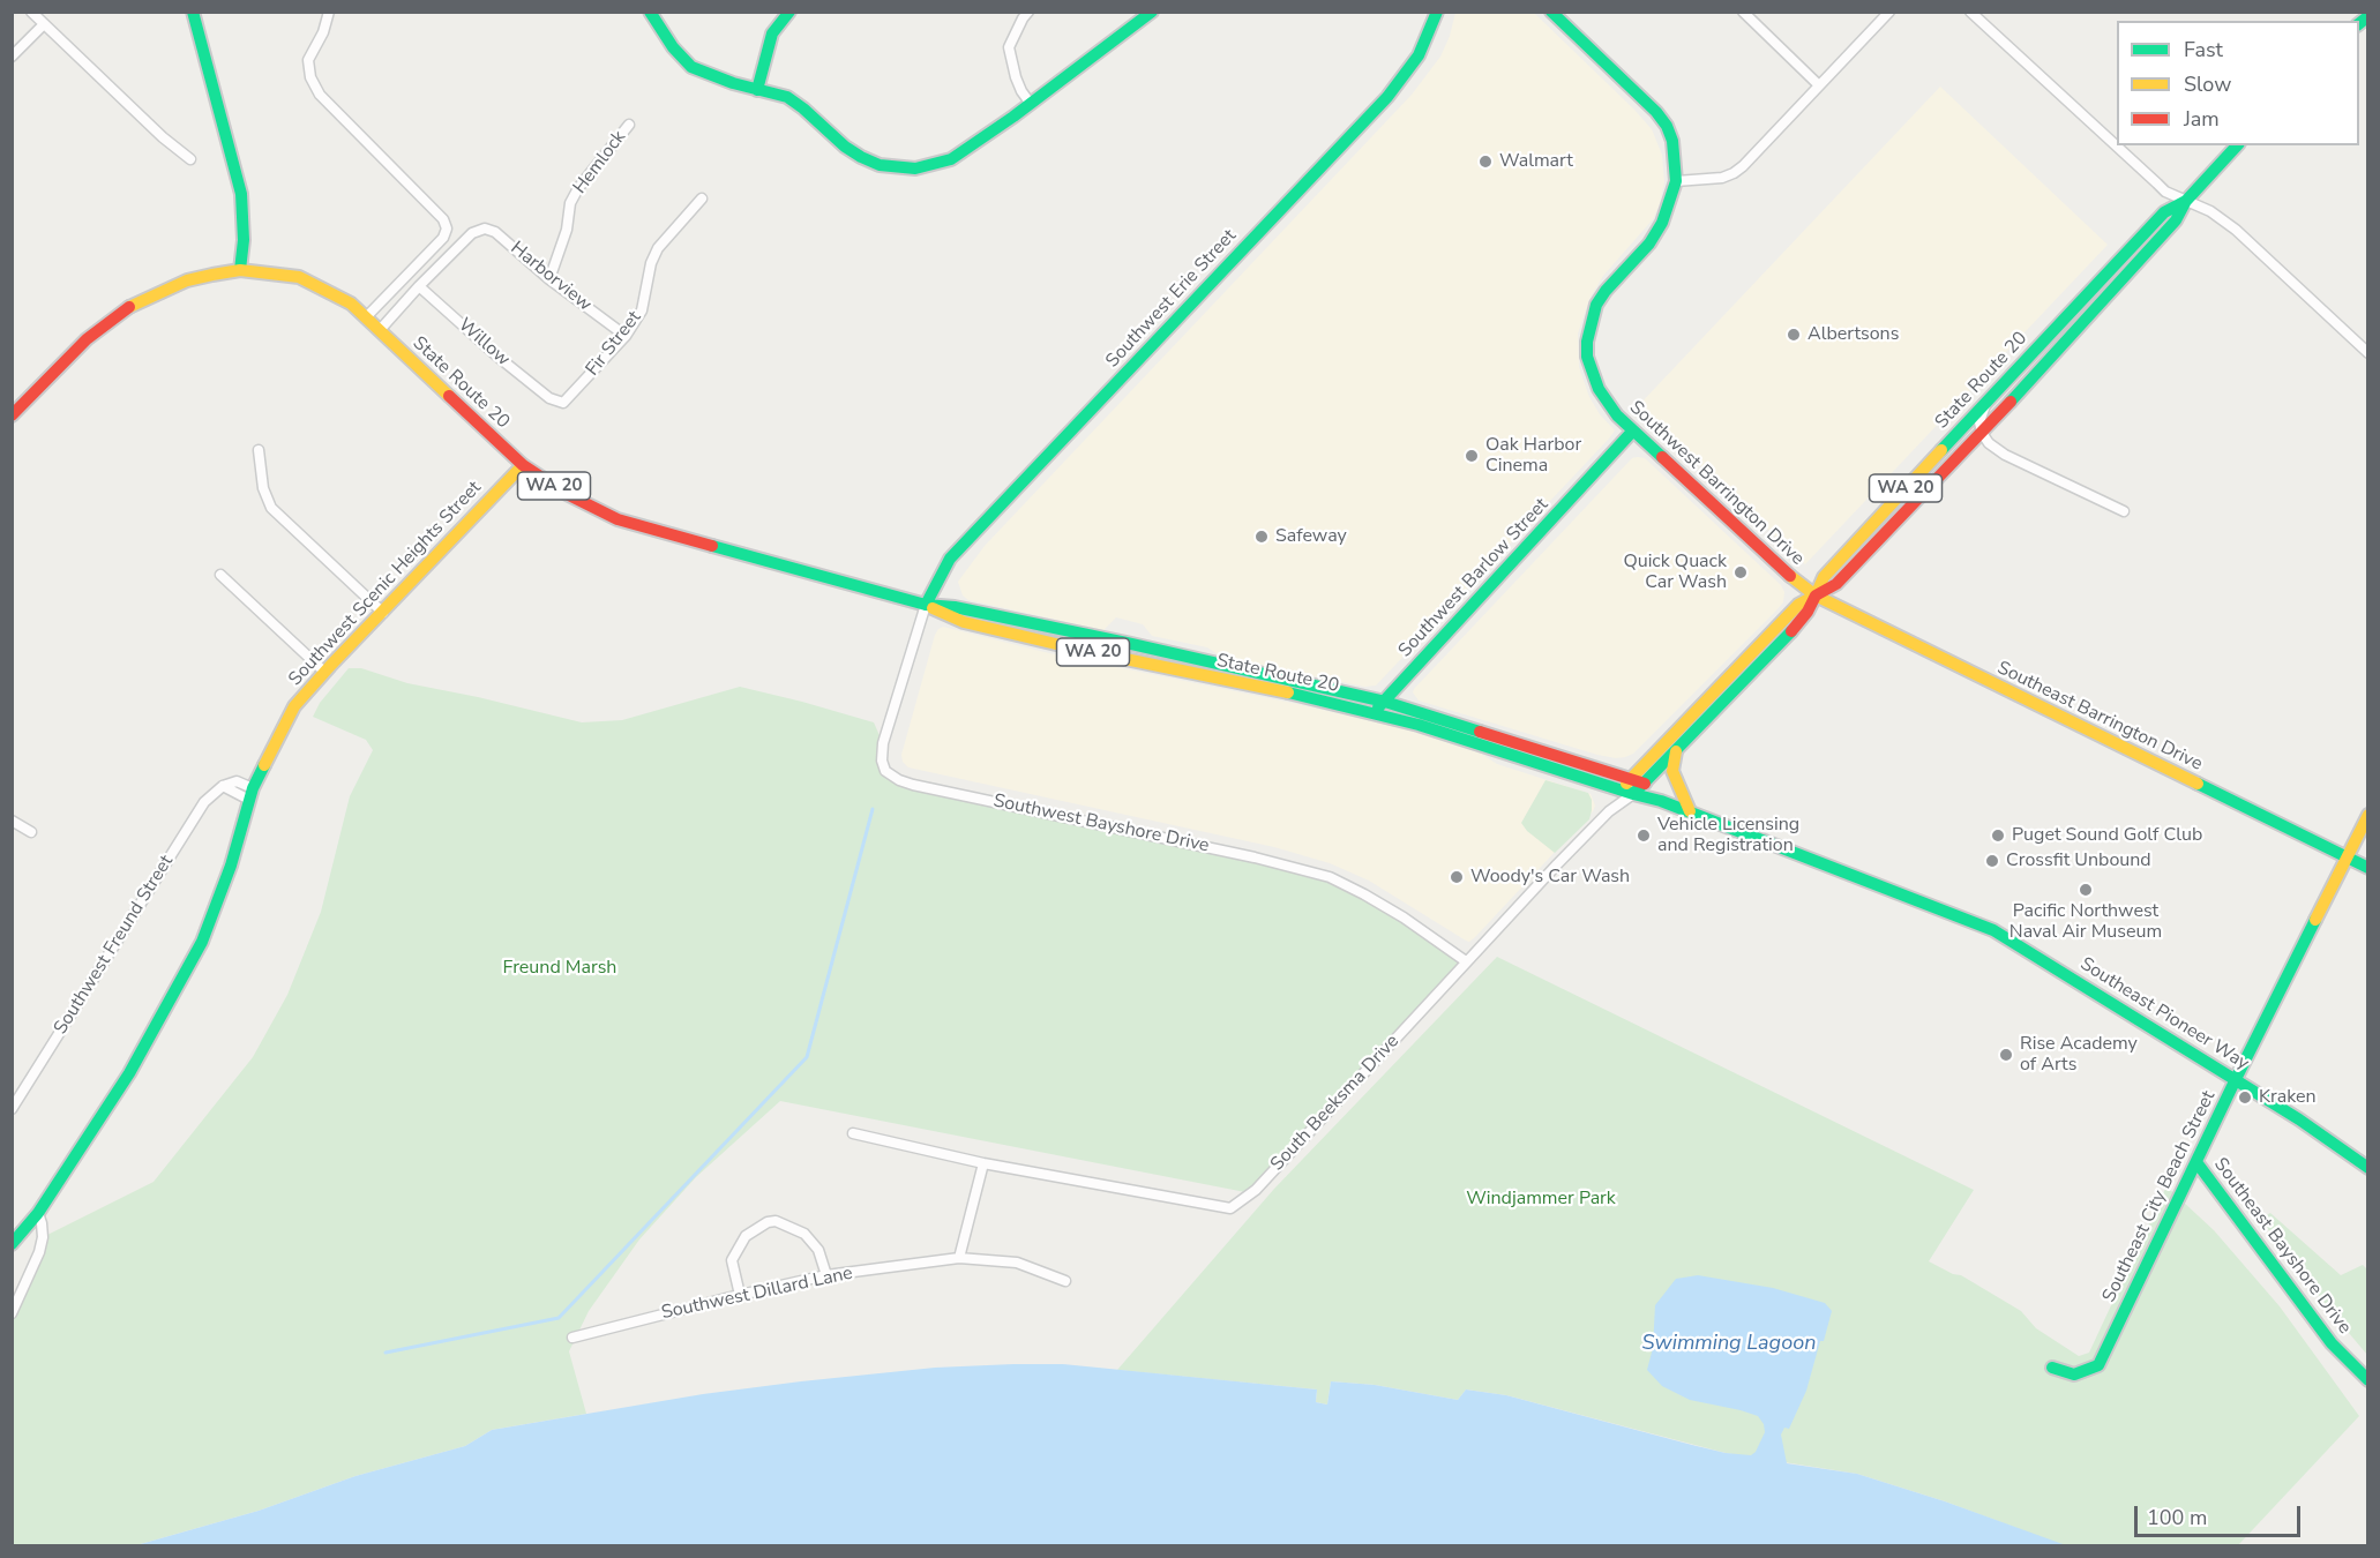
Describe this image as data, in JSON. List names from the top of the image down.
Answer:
{
  "streets": {
    "street": [
      "Hemlock",
      "Harborview",
      "Southwest Erie Street",
      "Willow",
      "Fir Street",
      "State Route 20",
      "Southwest Barrington Drive",
      "WA 20",
      "Southwest Barlow Street",
      "Southwest Scenic Heights Street",
      "Southeast Barrington Drive",
      "Southwest Bayshore Drive",
      "Southwest Freund Street",
      "Southeast Pioneer Way",
      "South Beeksma Drive",
      "Southeast City Beach Street",
      "Southeast Bayshore Drive",
      "Southwest Dillard Lane"
    ]
  },
  "crossings": [
    ["Hemlock", "Harborview"],
    ["Harborview", "Willow"],
    ["Harborview", "Fir Street"],
    ["Southwest Erie Street", "State Route 20"],
    ["Southwest Erie Street", "Southwest Bayshore Drive"],
    ["Willow", "Fir Street"],
    ["State Route 20", "Southwest Barrington Drive"],
    ["State Route 20", "WA 20"],
    ["State Route 20", "Southwest Barlow Street"],
    ["State Route 20", "Southwest Scenic Heights Street"],
    ["State Route 20", "Southeast Barrington Drive"],
    ["State Route 20", "Southwest Bayshore Drive"],
    ["State Route 20", "Southeast Pioneer Way"],
    ["State Route 20", "South Beeksma Drive"],
    ["Southwest Barrington Drive", "Southwest Barlow Street"],
    ["Southwest Barrington Drive", "Southeast Barrington Drive"],
    ["WA 20", "Southwest Barlow Street"],
    ["WA 20", "Southeast Pioneer Way"],
    ["Southwest Scenic Heights Street", "Southwest Freund Street"],
    ["Southeast Barrington Drive", "Southeast City Beach Street"],
    ["Southwest Bayshore Drive", "South Beeksma Drive"],
    ["Southeast Pioneer Way", "South Beeksma Drive"],
    ["Southeast Pioneer Way", "Southeast City Beach Street"],
    ["Southeast City Beach Street", "Southeast Bayshore Drive"]
  ],
  "water": ["Swimming Lagoon"],
  "parks": ["Freund Marsh", "Windjammer Park"],
  "places": [
    "Walmart",
    "Albertsons",
    "Oak Harbor Cinema",
    "Safeway",
    "Quick Quack Car Wash",
    "Vehicle Licensing and Registration",
    "Puget Sound Golf Club",
    "Crossfit Unbound",
    "Woody's Car Wash",
    "Pacific Northwest Naval Air Museum",
    "Rise Academy of Arts",
    "Kraken"
  ],
  "legend": ["Fast", "Slow", "Jam"],
  "scale_bar": "100 m"
}
